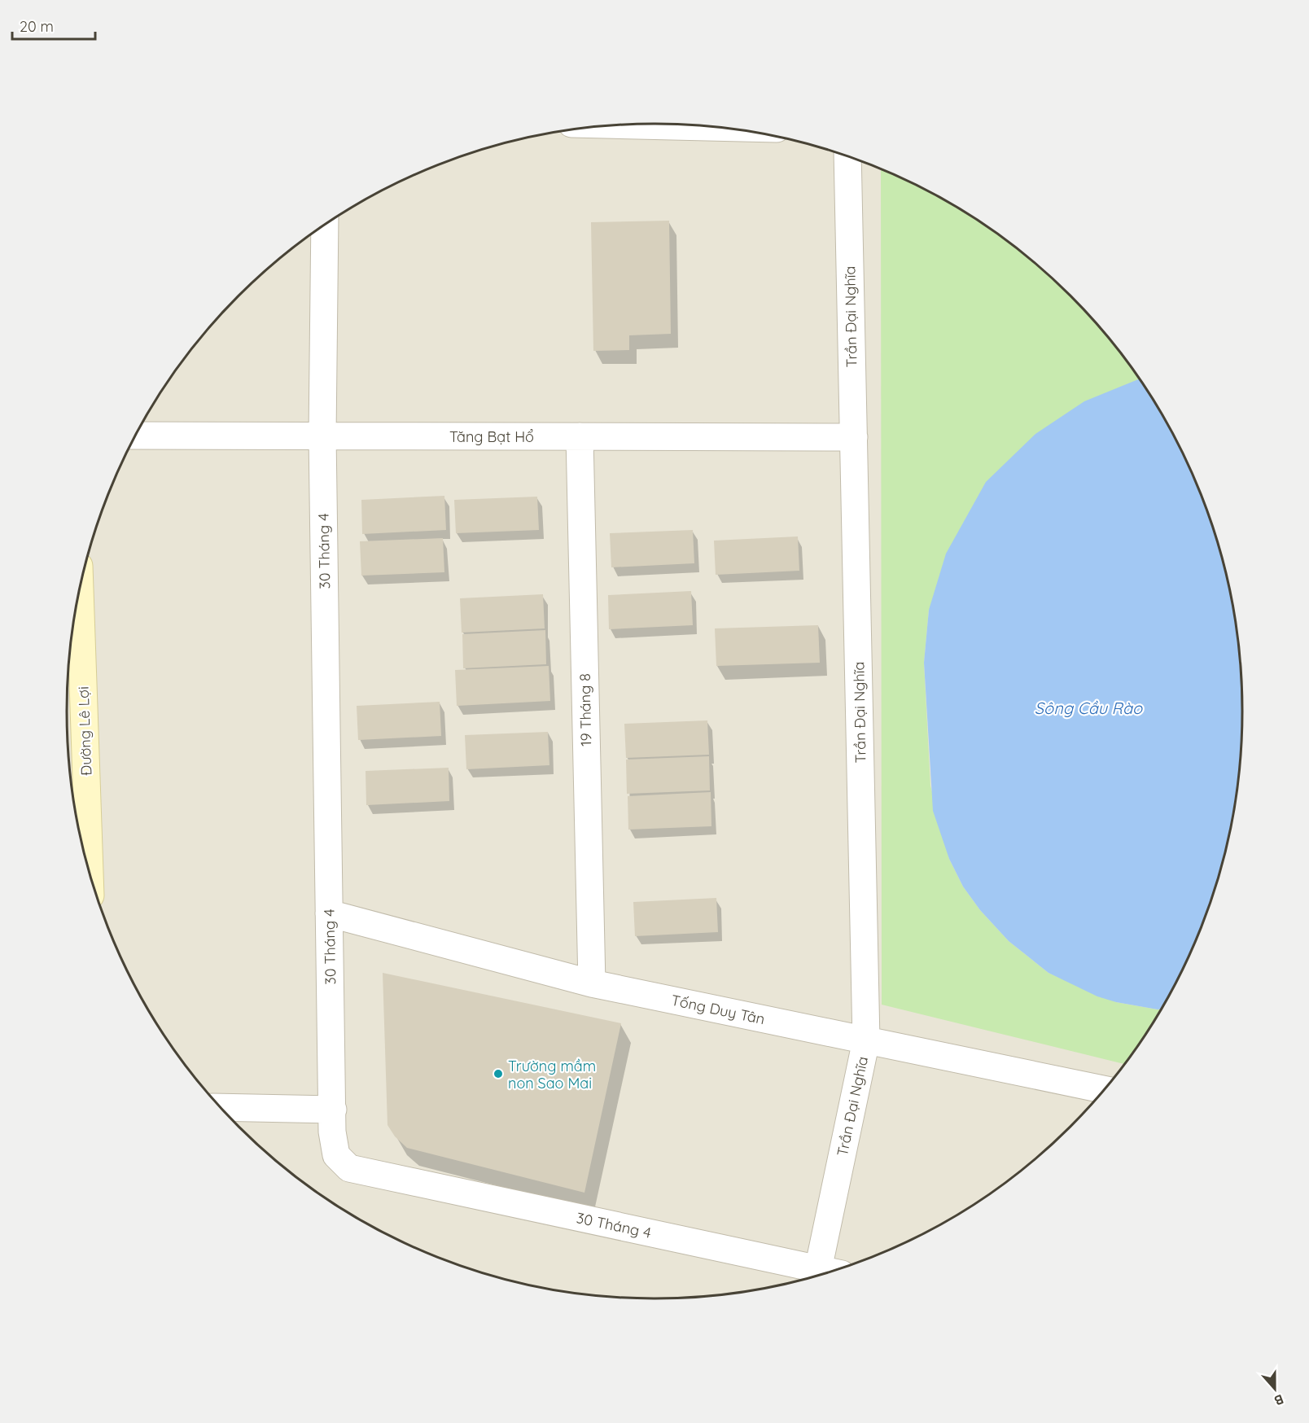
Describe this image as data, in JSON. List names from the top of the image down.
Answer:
{
  "streets": {
    "main road": ["Đường Lê Lợi"],
    "street": [
      "Trần Đại Nghĩa",
      "Tăng Bạt Hổ",
      "30 Tháng 4",
      "19 Tháng 8",
      "Tống Duy Tân"
    ]
  },
  "crossings": [
    ["Trần Đại Nghĩa", "Tăng Bạt Hổ"],
    ["Trần Đại Nghĩa", "30 Tháng 4"],
    ["Trần Đại Nghĩa", "Tống Duy Tân"],
    ["Tăng Bạt Hổ", "30 Tháng 4"],
    ["Tăng Bạt Hổ", "19 Tháng 8"],
    ["30 Tháng 4", "Tống Duy Tân"],
    ["19 Tháng 8", "Tống Duy Tân"]
  ],
  "water": ["Sông Cầu Rào"],
  "places": ["Trường mầm non Sao Mai"],
  "scale_bar": "20 m",
  "north": "bottom"
}
